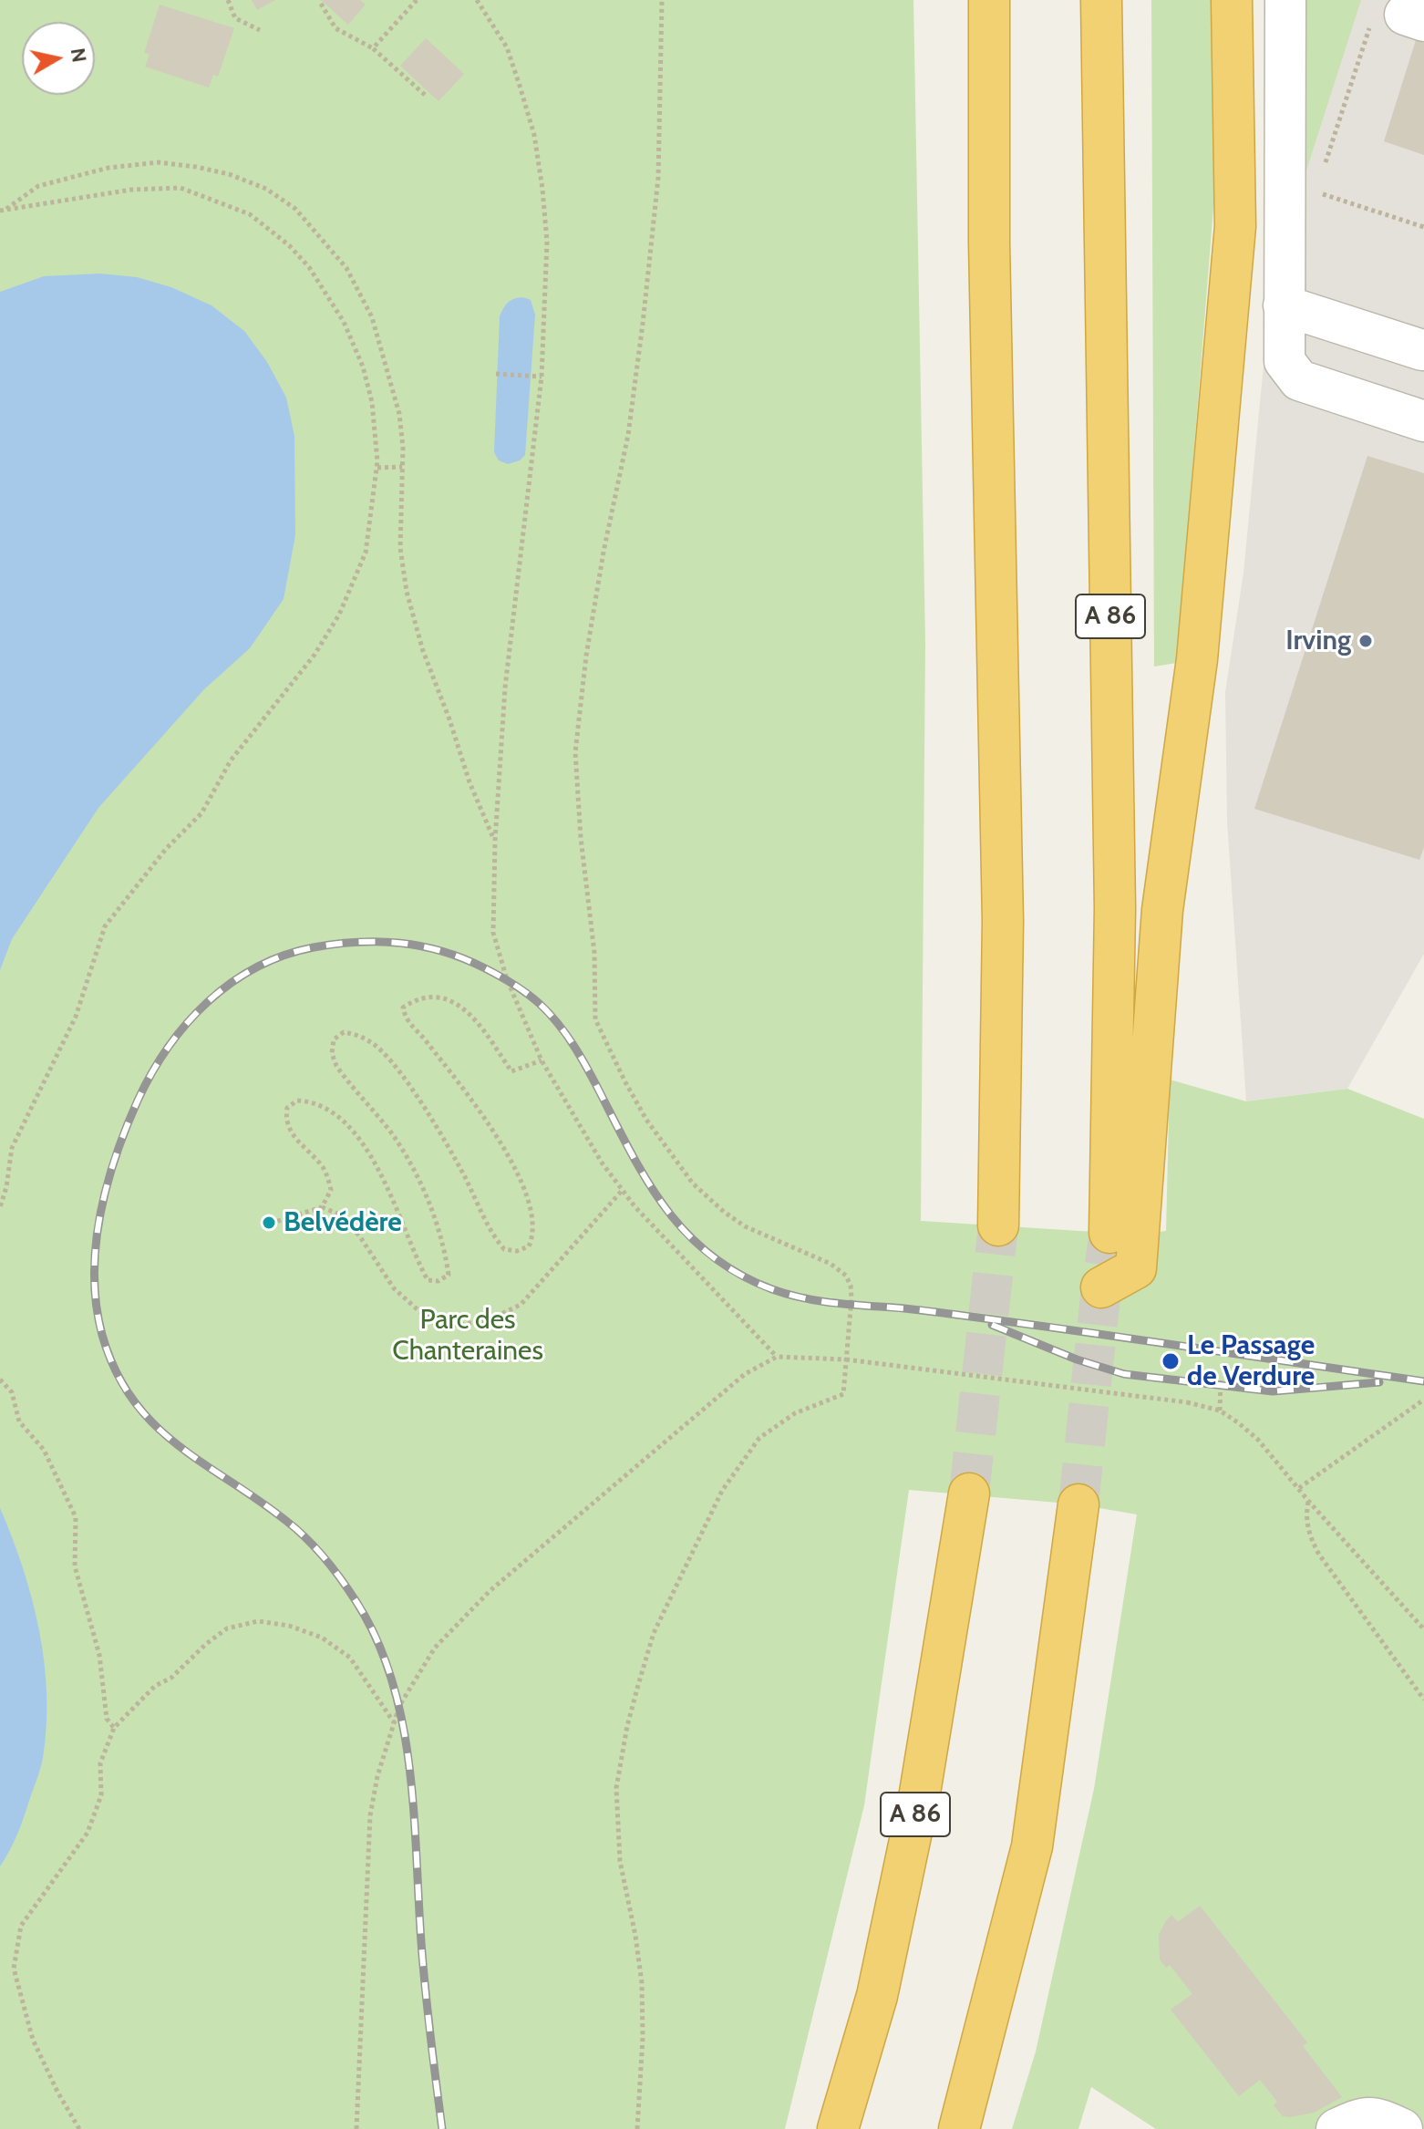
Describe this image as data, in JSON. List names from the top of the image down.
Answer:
{
  "streets": {
    "highway": ["A 86"]
  },
  "parks": ["Parc des Chanteraines"],
  "places": ["Irving", "Belvédère", "Le Passage de Verdure"],
  "north": "right"
}
